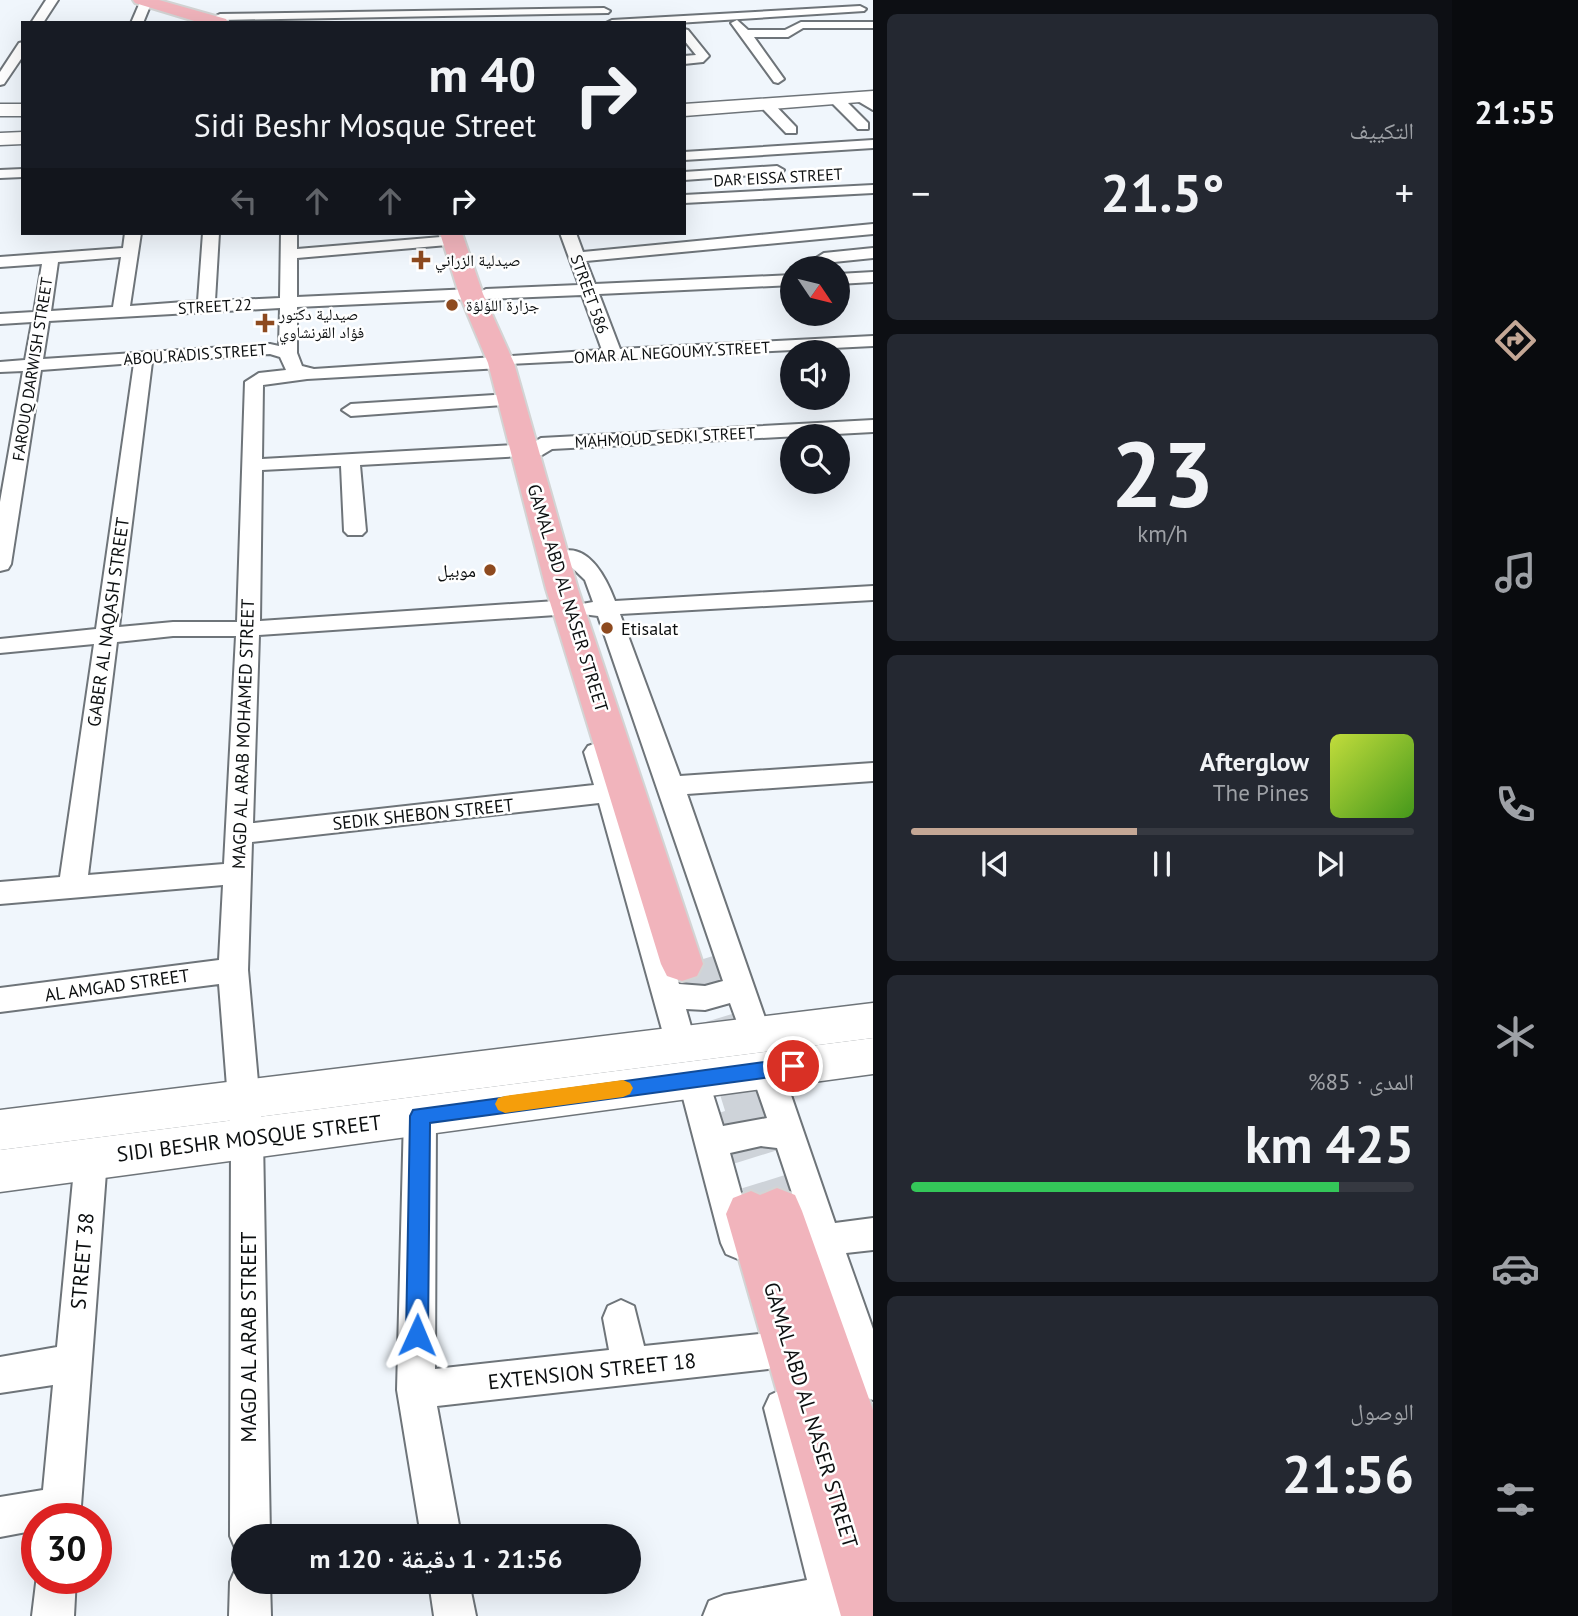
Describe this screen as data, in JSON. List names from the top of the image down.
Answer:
{
  "streets": {
    "main road": ["GAMAL ABD AL NASER STREET"],
    "street": [
      "DAR EISSA STREET",
      "STREET 586",
      "STREET 22",
      "OMAR AL NEGOUMY STREET",
      "ABOU RADIS STREET",
      "FAROUQ DARWISH STREET",
      "MAHMOUD SEDKI STREET",
      "GABER AL NAQASH STREET",
      "MAGD AL ARAB MOHAMED STREET",
      "SEDIK SHEBON STREET",
      "AL AMGAD STREET",
      "SIDI BESHR MOSQUE STREET",
      "STREET 38",
      "MAGD AL ARAB STREET",
      "EXTENSION STREET 18"
    ]
  },
  "crossings": [
    ["STREET 586", "STREET 22"],
    ["STREET 586", "OMAR AL NEGOUMY STREET"],
    ["STREET 22", "FAROUQ DARWISH STREET"],
    ["STREET 22", "GAMAL ABD AL NASER STREET"],
    ["OMAR AL NEGOUMY STREET", "GAMAL ABD AL NASER STREET"],
    ["ABOU RADIS STREET", "FAROUQ DARWISH STREET"],
    ["ABOU RADIS STREET", "GABER AL NAQASH STREET"],
    ["ABOU RADIS STREET", "MAGD AL ARAB MOHAMED STREET"],
    ["MAHMOUD SEDKI STREET", "GAMAL ABD AL NASER STREET"],
    ["MAHMOUD SEDKI STREET", "MAGD AL ARAB MOHAMED STREET"],
    ["MAGD AL ARAB MOHAMED STREET", "SEDIK SHEBON STREET"],
    ["MAGD AL ARAB MOHAMED STREET", "AL AMGAD STREET"],
    ["MAGD AL ARAB MOHAMED STREET", "SIDI BESHR MOSQUE STREET"],
    ["MAGD AL ARAB MOHAMED STREET", "MAGD AL ARAB STREET"],
    ["SIDI BESHR MOSQUE STREET", "STREET 38"],
    ["SIDI BESHR MOSQUE STREET", "MAGD AL ARAB STREET"]
  ],
  "places": {
    "health": ["صيدلية الزراني", "صيدلية دكتور فؤاد القرنشاوي"],
    "other": ["جزارة اللؤلؤة", "موبيل", "Etisalat"]
  },
  "north": "bottom right",
  "page": {
    "tabs": "21:55",
    "tile": [
      "التكييف",
      ["23", "km/h"],
      ["المدى · 85%", "425 km"],
      ["الوصول", "21:56"]
    ],
    "turn": ["40 m", "Sidi Beshr Mosque Street"],
    "heat": ["−", "21.5°", "+"],
    "song": ["Afterglow", "The Pines"],
    "limit": "30",
    "trip": "21:56 · 1 دقيقة · 120 m"
  }
}
